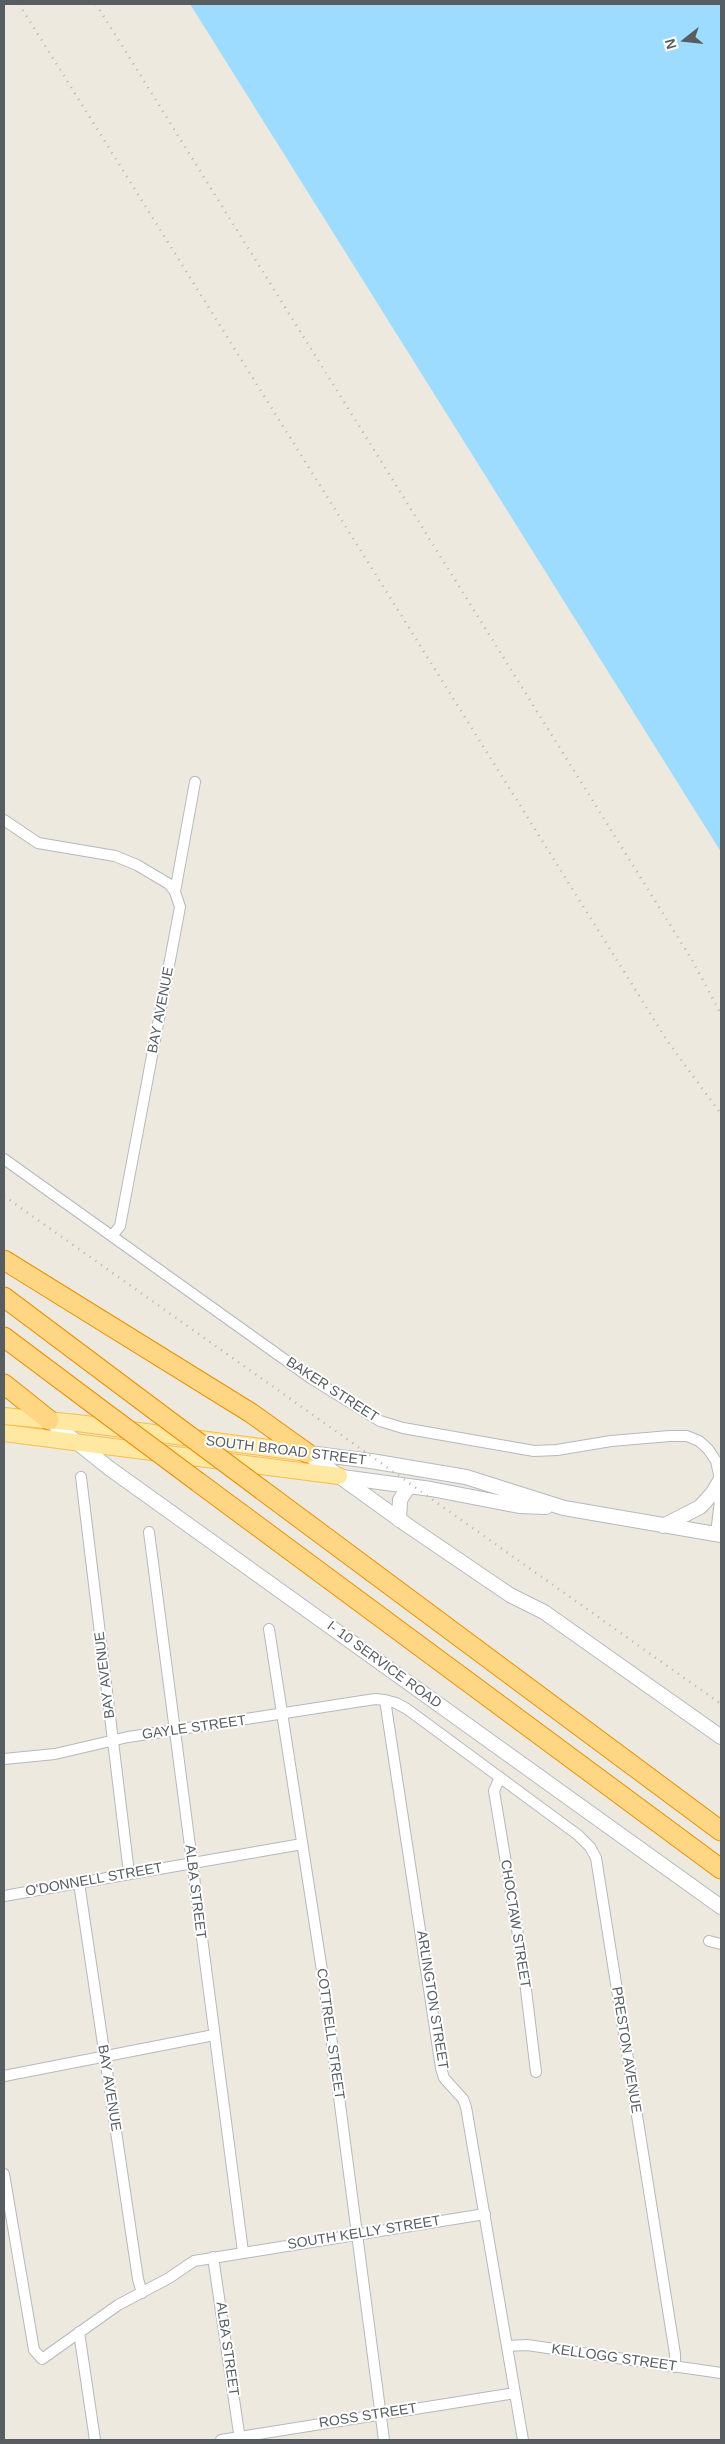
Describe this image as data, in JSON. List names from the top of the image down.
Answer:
{
  "streets": {
    "main road": ["SOUTH BROAD STREET", "I- 10 SERVICE ROAD"],
    "street": [
      "BAY AVENUE",
      "BAKER STREET",
      "GAYLE STREET",
      "O'DONNELL STREET",
      "ALBA STREET",
      "CHOCTAW STREET",
      "ARLINGTON STREET",
      "COTTRELL STREET",
      "PRESTON AVENUE",
      "SOUTH KELLY STREET",
      "KELLOGG STREET",
      "ROSS STREET"
    ]
  },
  "crossings": [
    ["BAY AVENUE", "BAKER STREET"],
    ["BAY AVENUE", "GAYLE STREET"],
    ["BAY AVENUE", "O'DONNELL STREET"],
    ["BAY AVENUE", "SOUTH KELLY STREET"],
    ["SOUTH BROAD STREET", "I- 10 SERVICE ROAD"],
    ["GAYLE STREET", "ALBA STREET"],
    ["GAYLE STREET", "ARLINGTON STREET"],
    ["GAYLE STREET", "COTTRELL STREET"],
    ["GAYLE STREET", "PRESTON AVENUE"],
    ["O'DONNELL STREET", "ALBA STREET"],
    ["O'DONNELL STREET", "COTTRELL STREET"],
    ["ALBA STREET", "SOUTH KELLY STREET"],
    ["ALBA STREET", "ROSS STREET"],
    ["CHOCTAW STREET", "PRESTON AVENUE"],
    ["ARLINGTON STREET", "PRESTON AVENUE"],
    ["ARLINGTON STREET", "SOUTH KELLY STREET"],
    ["ARLINGTON STREET", "KELLOGG STREET"],
    ["ARLINGTON STREET", "ROSS STREET"],
    ["COTTRELL STREET", "SOUTH KELLY STREET"],
    ["COTTRELL STREET", "ROSS STREET"],
    ["PRESTON AVENUE", "KELLOGG STREET"]
  ],
  "north": "left"
}
